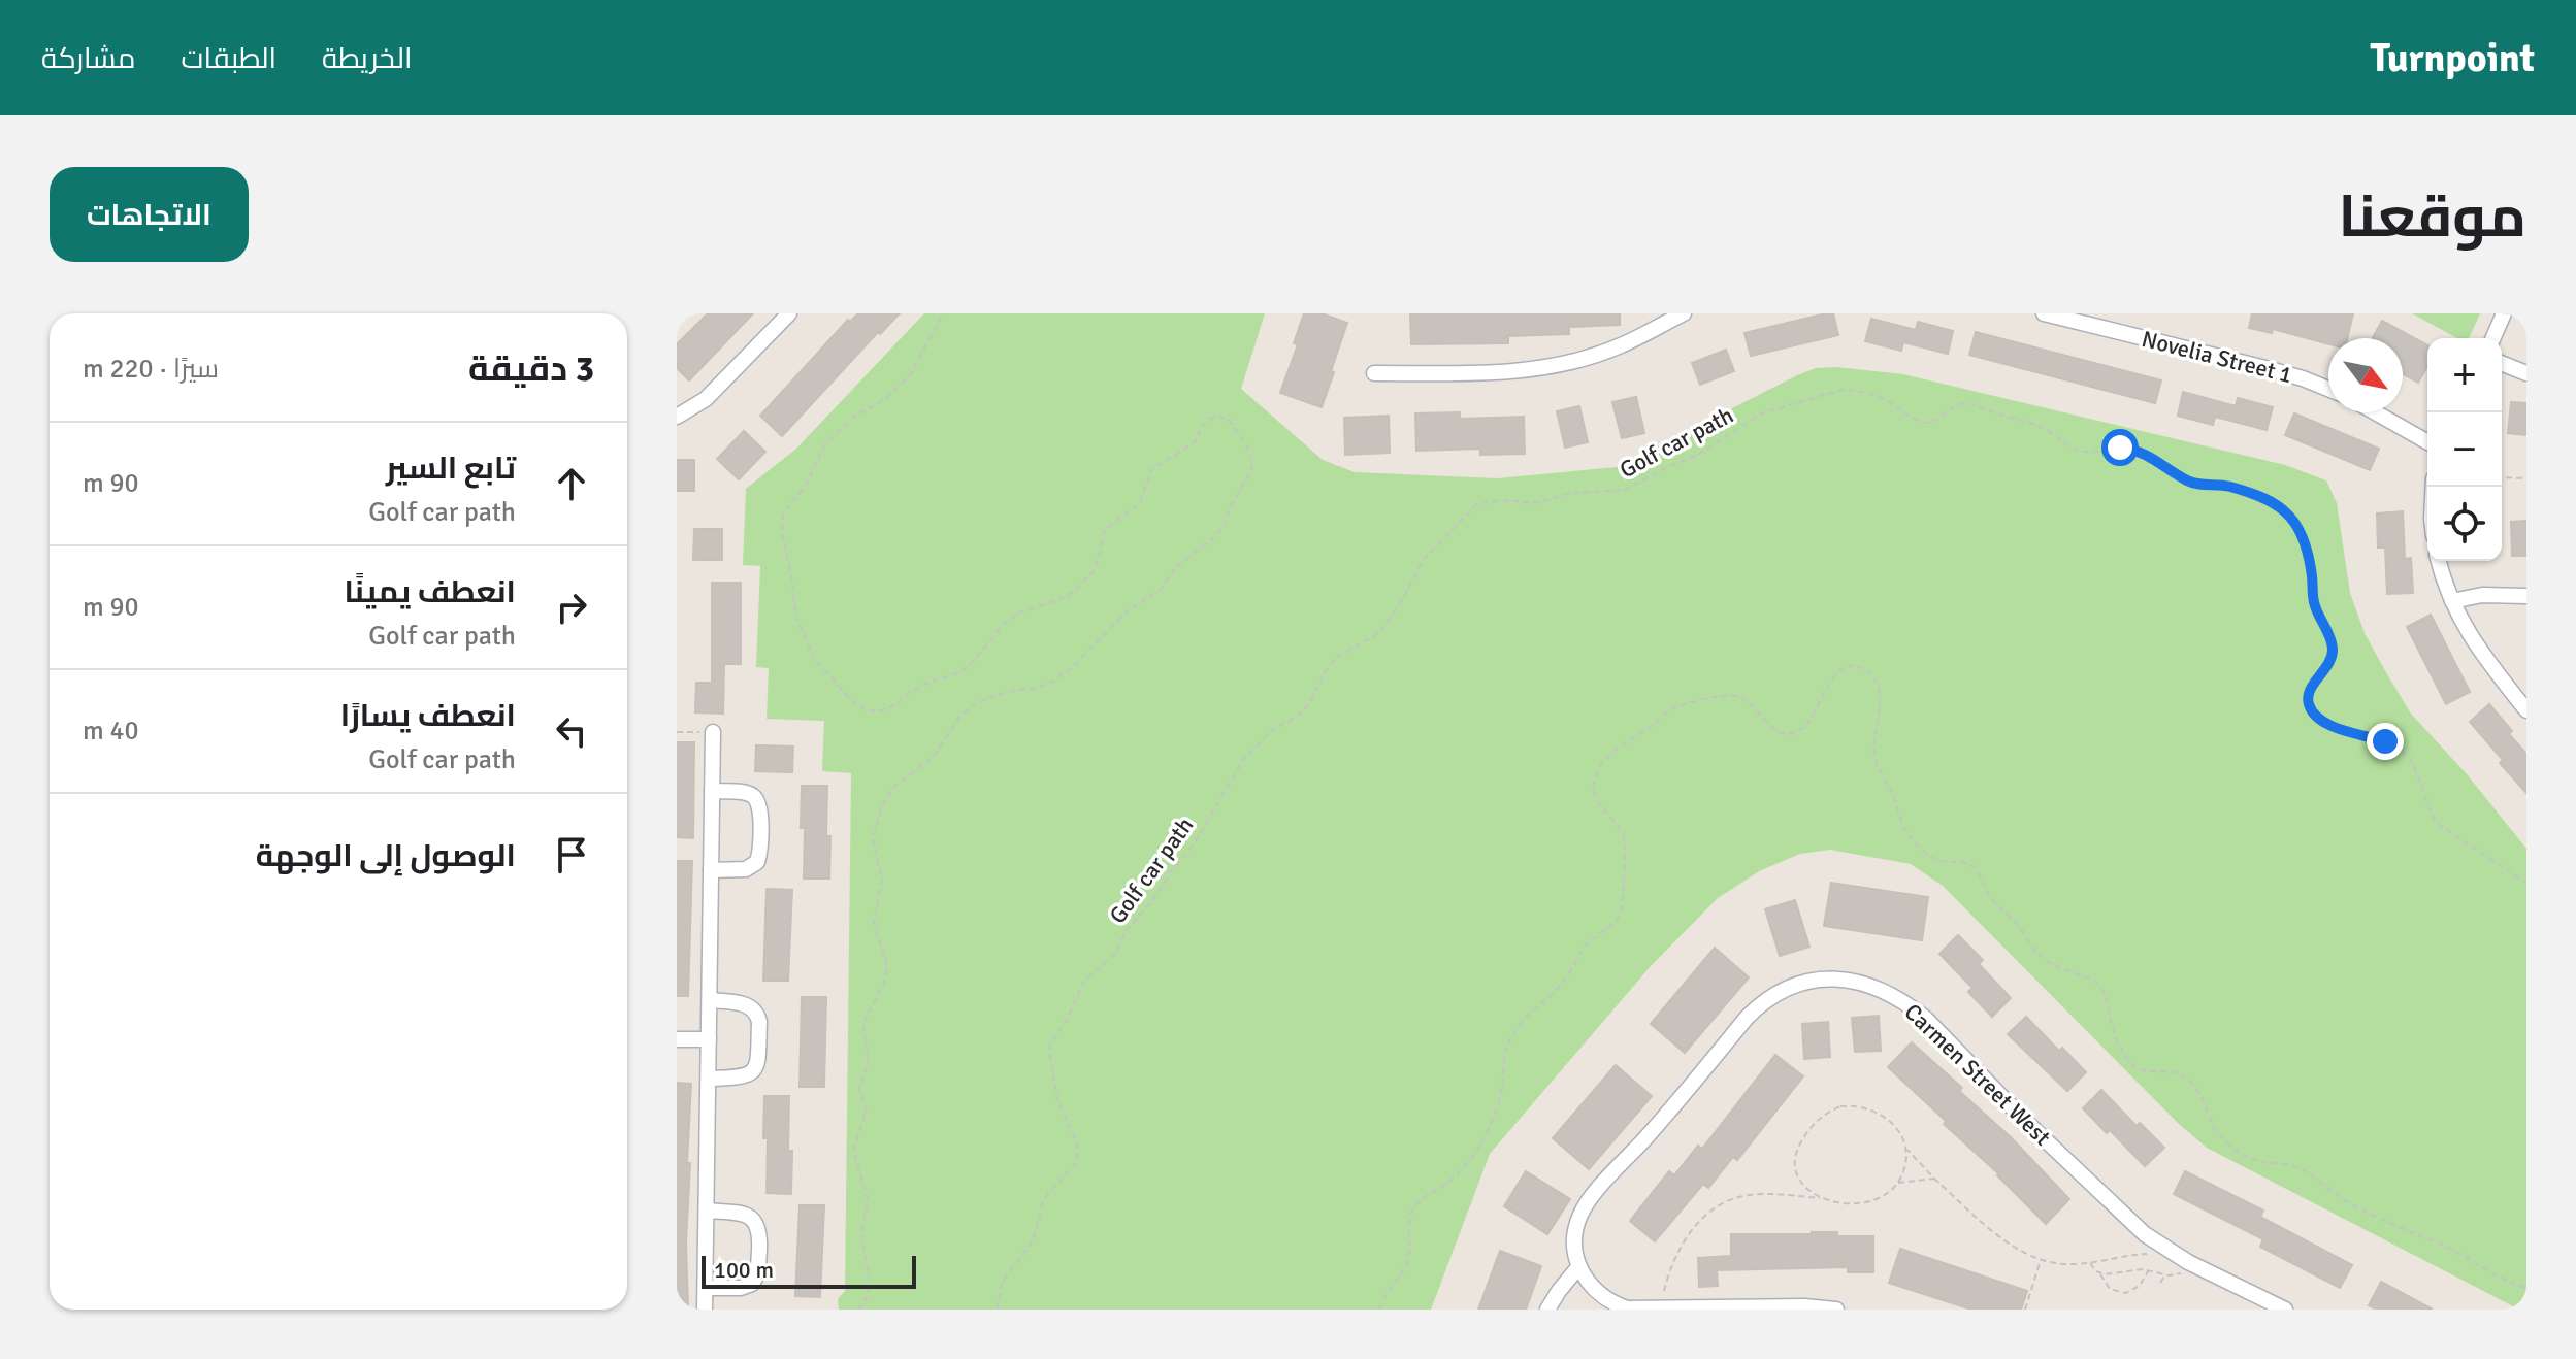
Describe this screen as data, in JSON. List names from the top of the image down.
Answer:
{
  "streets": {
    "street": ["Novelia Street 1", "Carmen Street West"],
    "path": ["Golf car path"]
  },
  "scale_bar": "100 m",
  "north": "bottom right",
  "page": {
    "header": "Turnpoint",
    "nav": ["الخريطة", "الطبقات", "مشاركة"],
    "title": "موقعنا",
    "buttons": "الاتجاهات",
    "heading": ["3 دقيقة", "سيرًا · 220 m"],
    "map_buttons": ["+", "−"],
    "list": [
      ["تابع السير", "Golf car path", "90 m"],
      ["انعطف يمينًا", "Golf car path", "90 m"],
      ["انعطف يسارًا", "Golf car path", "40 m"],
      "الوصول إلى الوجهة"
    ],
    "scale": "100 m"
  }
}
